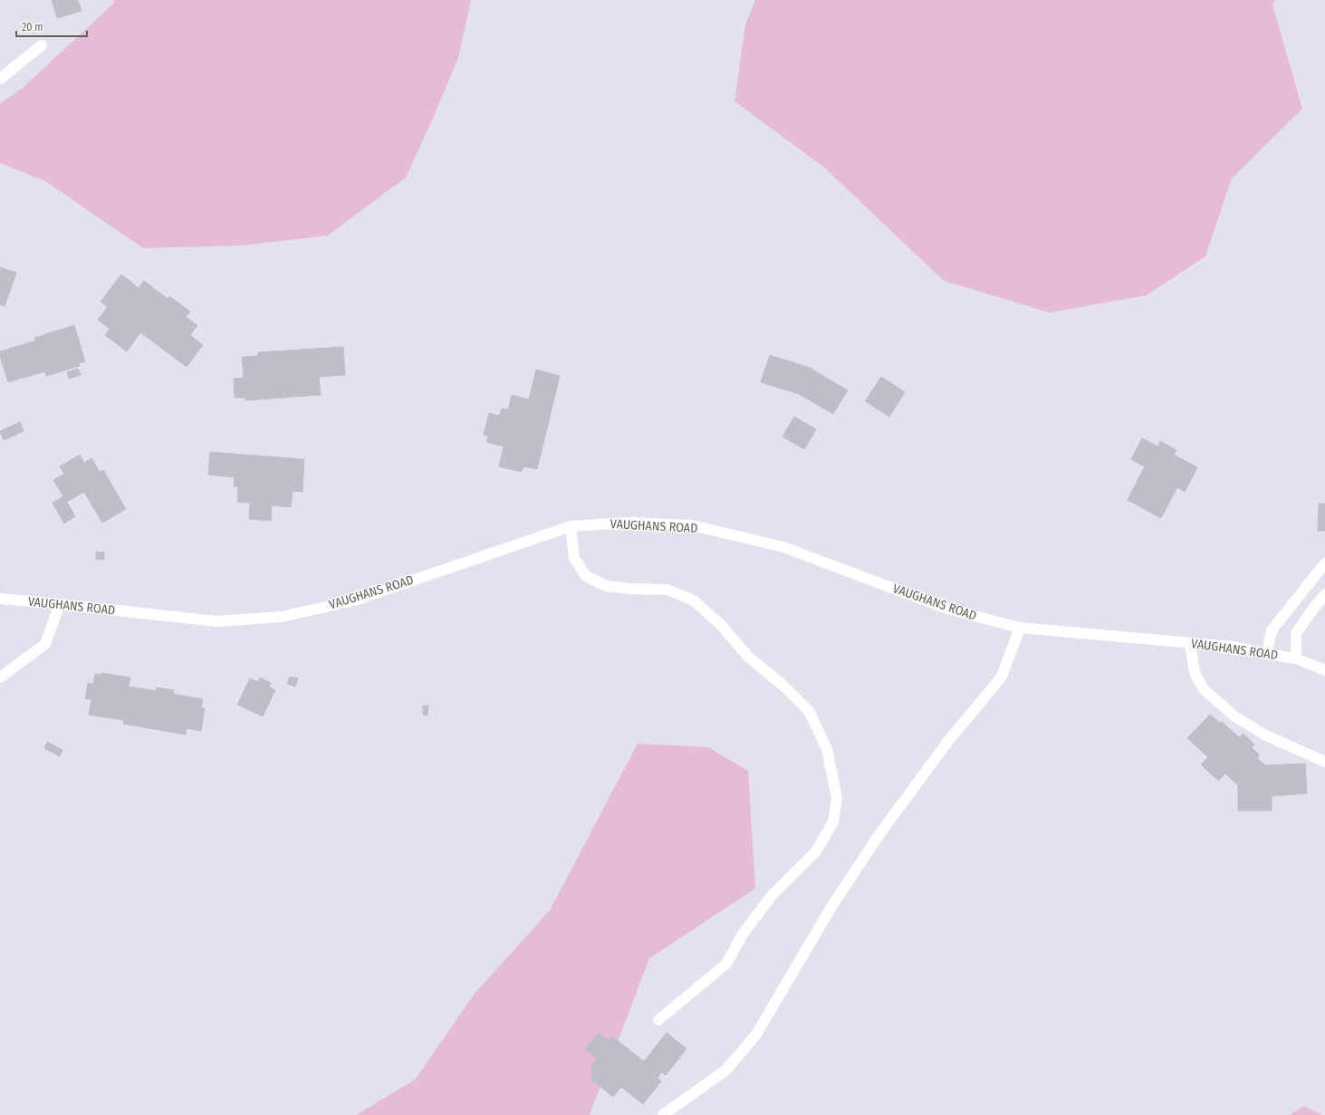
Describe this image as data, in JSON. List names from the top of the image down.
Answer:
{
  "streets": {
    "street": ["VAUGHANS ROAD"]
  },
  "scale_bar": "20 m"
}
